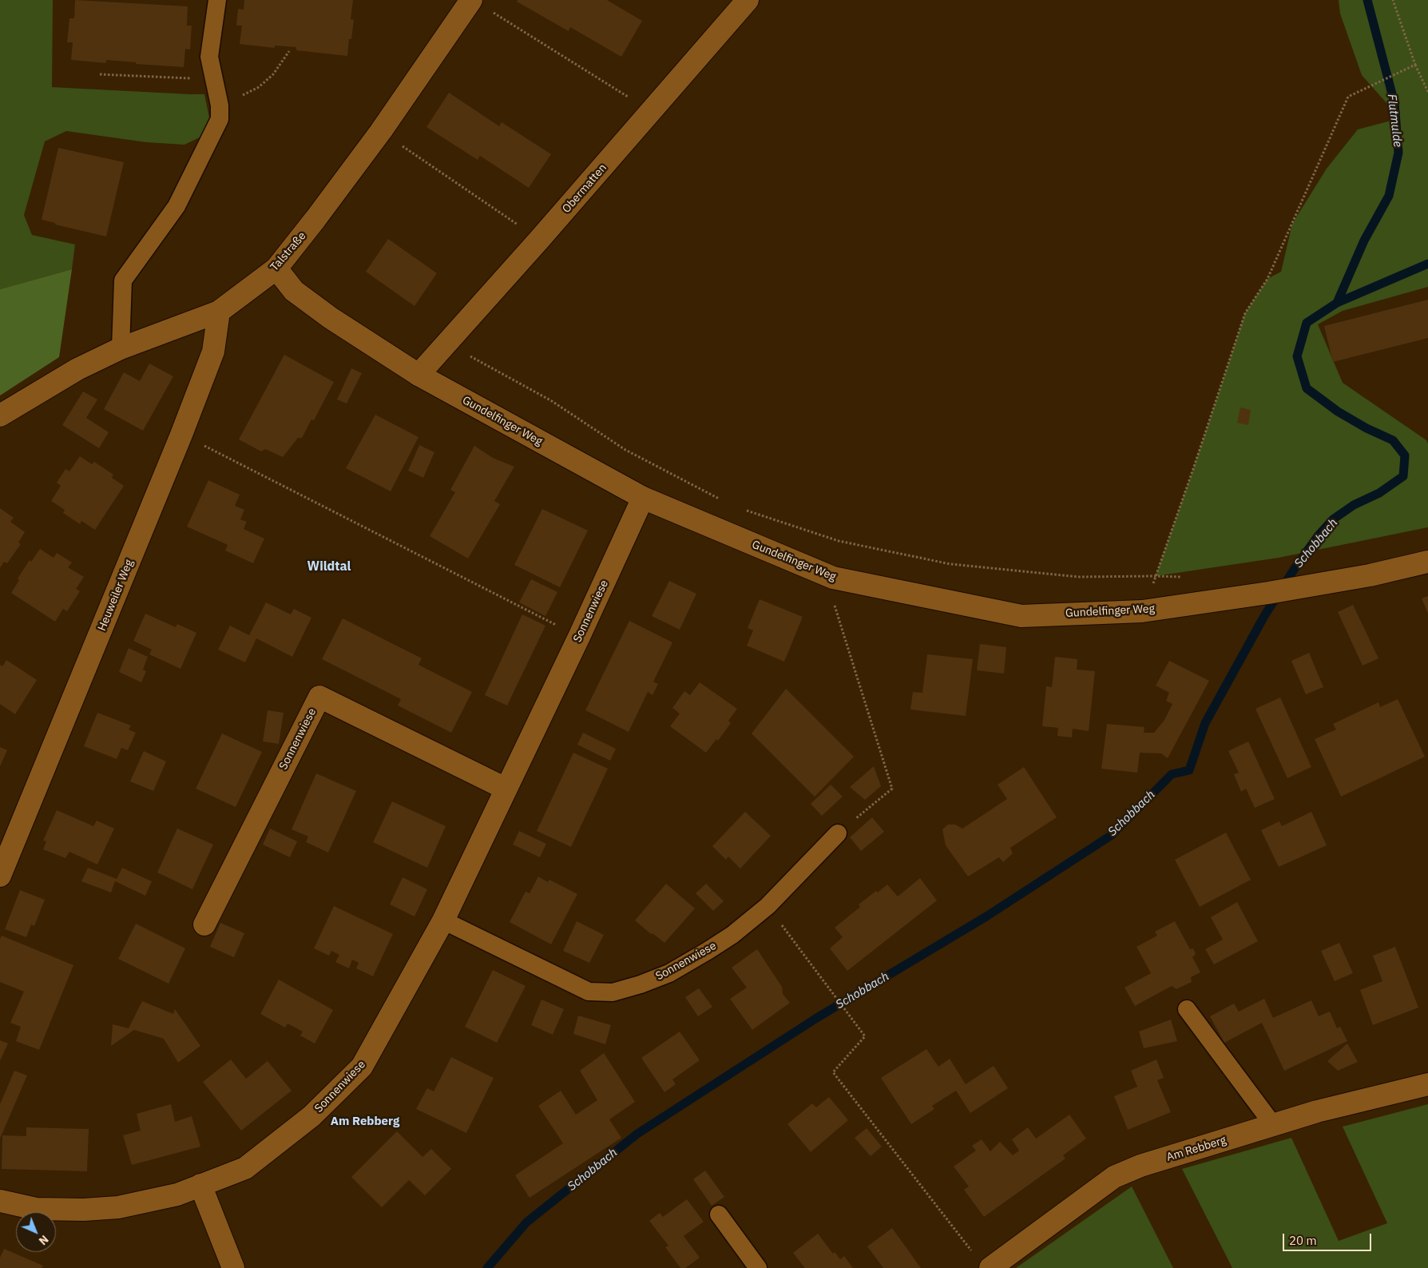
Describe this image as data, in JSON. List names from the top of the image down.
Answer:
{
  "streets": {
    "street": [
      "Obermatten",
      "Talstraße",
      "Gundelfinger Weg",
      "Heuweiler Weg",
      "Sonnenwiese",
      "Am Rebberg"
    ]
  },
  "crossings": [
    ["Obermatten", "Gundelfinger Weg"],
    ["Talstraße", "Gundelfinger Weg"],
    ["Talstraße", "Heuweiler Weg"],
    ["Gundelfinger Weg", "Sonnenwiese"]
  ],
  "districts": ["Wildtal", "Am Rebberg"],
  "water": ["Flutmulde", "Schobbach"],
  "scale_bar": "20 m",
  "north": "bottom right"
}
